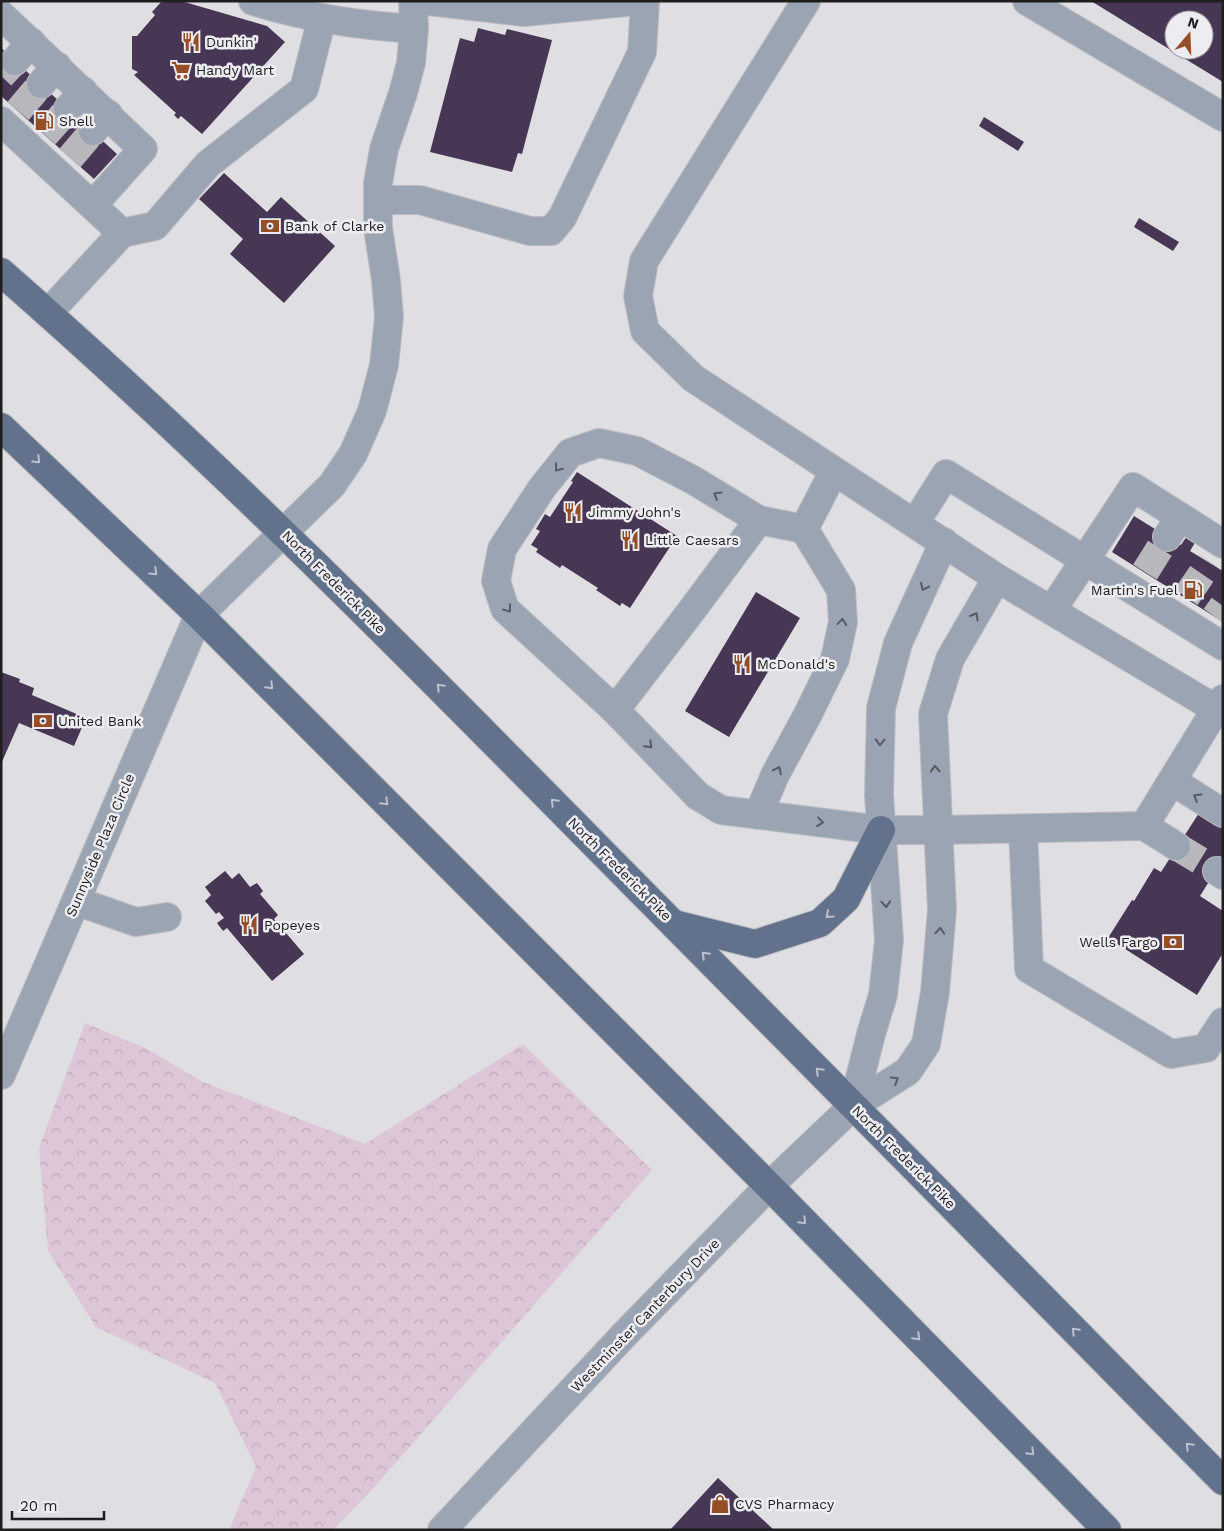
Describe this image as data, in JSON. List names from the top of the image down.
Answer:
{
  "streets": {
    "main road": ["North Frederick Pike"],
    "street": ["Sunnyside Plaza Circle", "Westminster Canterbury Drive"]
  },
  "crossings": [
    ["North Frederick Pike", "Westminster Canterbury Drive"]
  ],
  "places": {
    "restaurant": [
      "Dunkin'",
      "Jimmy John's",
      "Little Caesars",
      "McDonald's",
      "Popeyes"
    ],
    "supermarket": ["Handy Mart"],
    "fuel station": ["Shell", "Martin's Fuel"],
    "bank": ["Bank of Clarke", "United Bank", "Wells Fargo"],
    "shop": ["CVS Pharmacy"]
  },
  "scale_bar": "20 m",
  "north": "top"
}
